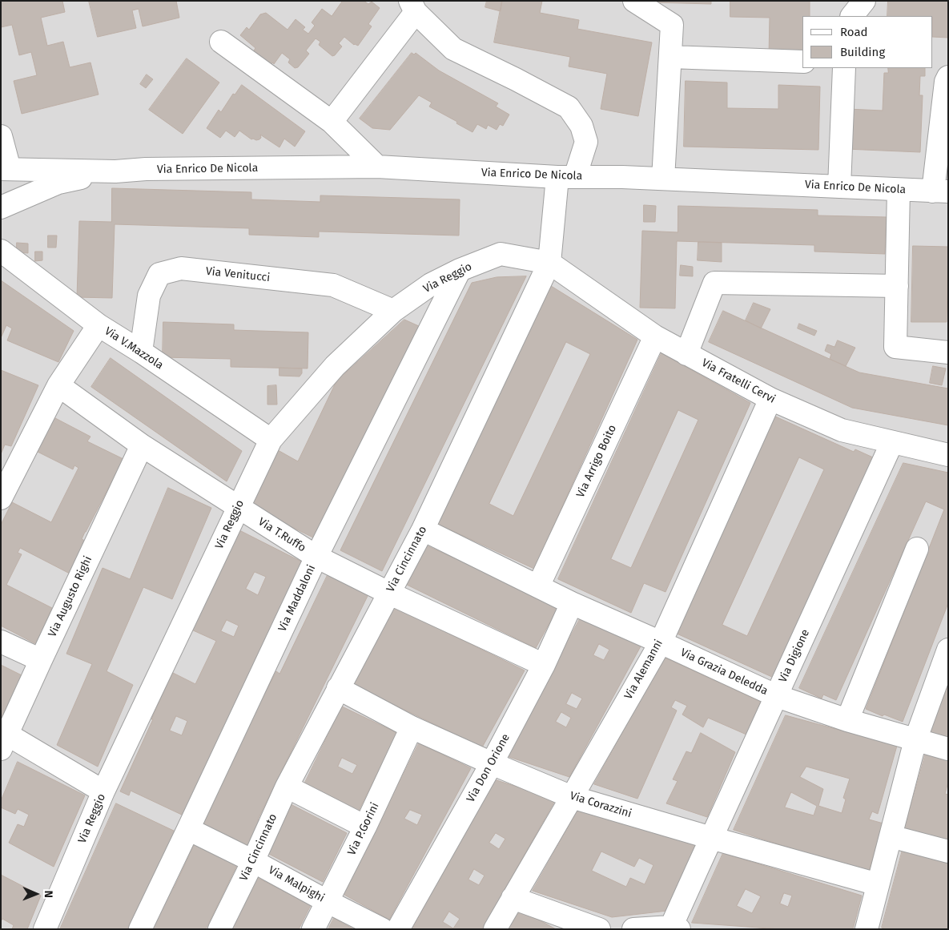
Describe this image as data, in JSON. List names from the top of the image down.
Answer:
{
  "streets": {
    "street": [
      "Via Enrico De Nicola",
      "Via Venitucci",
      "Via Reggio",
      "Via V.Mazzola",
      "Via Fratelli Cervi",
      "Via Arrigo Boito",
      "Via T.Ruffo",
      "Via Cincinnato",
      "Via Augusto Righi",
      "Via Maddaloni",
      "Via Digione",
      "Via Alemanni",
      "Via Grazia Deledda",
      "Via Don Orione",
      "Via Corazzini",
      "Via P.Gorini",
      "Via Malpighi"
    ]
  },
  "crossings": [
    ["Via Enrico De Nicola", "Via Cincinnato"],
    ["Via Venitucci", "Via Reggio"],
    ["Via Venitucci", "Via V.Mazzola"],
    ["Via Reggio", "Via V.Mazzola"],
    ["Via Reggio", "Via Fratelli Cervi"],
    ["Via Reggio", "Via T.Ruffo"],
    ["Via Reggio", "Via Cincinnato"],
    ["Via Reggio", "Via Maddaloni"],
    ["Via Fratelli Cervi", "Via Arrigo Boito"],
    ["Via Fratelli Cervi", "Via Cincinnato"],
    ["Via Fratelli Cervi", "Via Digione"],
    ["Via Fratelli Cervi", "Via Alemanni"],
    ["Via Arrigo Boito", "Via Grazia Deledda"],
    ["Via T.Ruffo", "Via Cincinnato"],
    ["Via T.Ruffo", "Via Augusto Righi"],
    ["Via T.Ruffo", "Via Maddaloni"],
    ["Via T.Ruffo", "Via Don Orione"],
    ["Via Cincinnato", "Via Grazia Deledda"],
    ["Via Cincinnato", "Via Corazzini"],
    ["Via Cincinnato", "Via Malpighi"],
    ["Via Maddaloni", "Via Malpighi"],
    ["Via Digione", "Via Grazia Deledda"],
    ["Via Digione", "Via Corazzini"],
    ["Via Alemanni", "Via Grazia Deledda"],
    ["Via Alemanni", "Via Corazzini"],
    ["Via Grazia Deledda", "Via Don Orione"],
    ["Via Don Orione", "Via Corazzini"],
    ["Via Corazzini", "Via P.Gorini"],
    ["Via P.Gorini", "Via Malpighi"]
  ],
  "legend": ["Road", "Building"],
  "north": "right"
}
